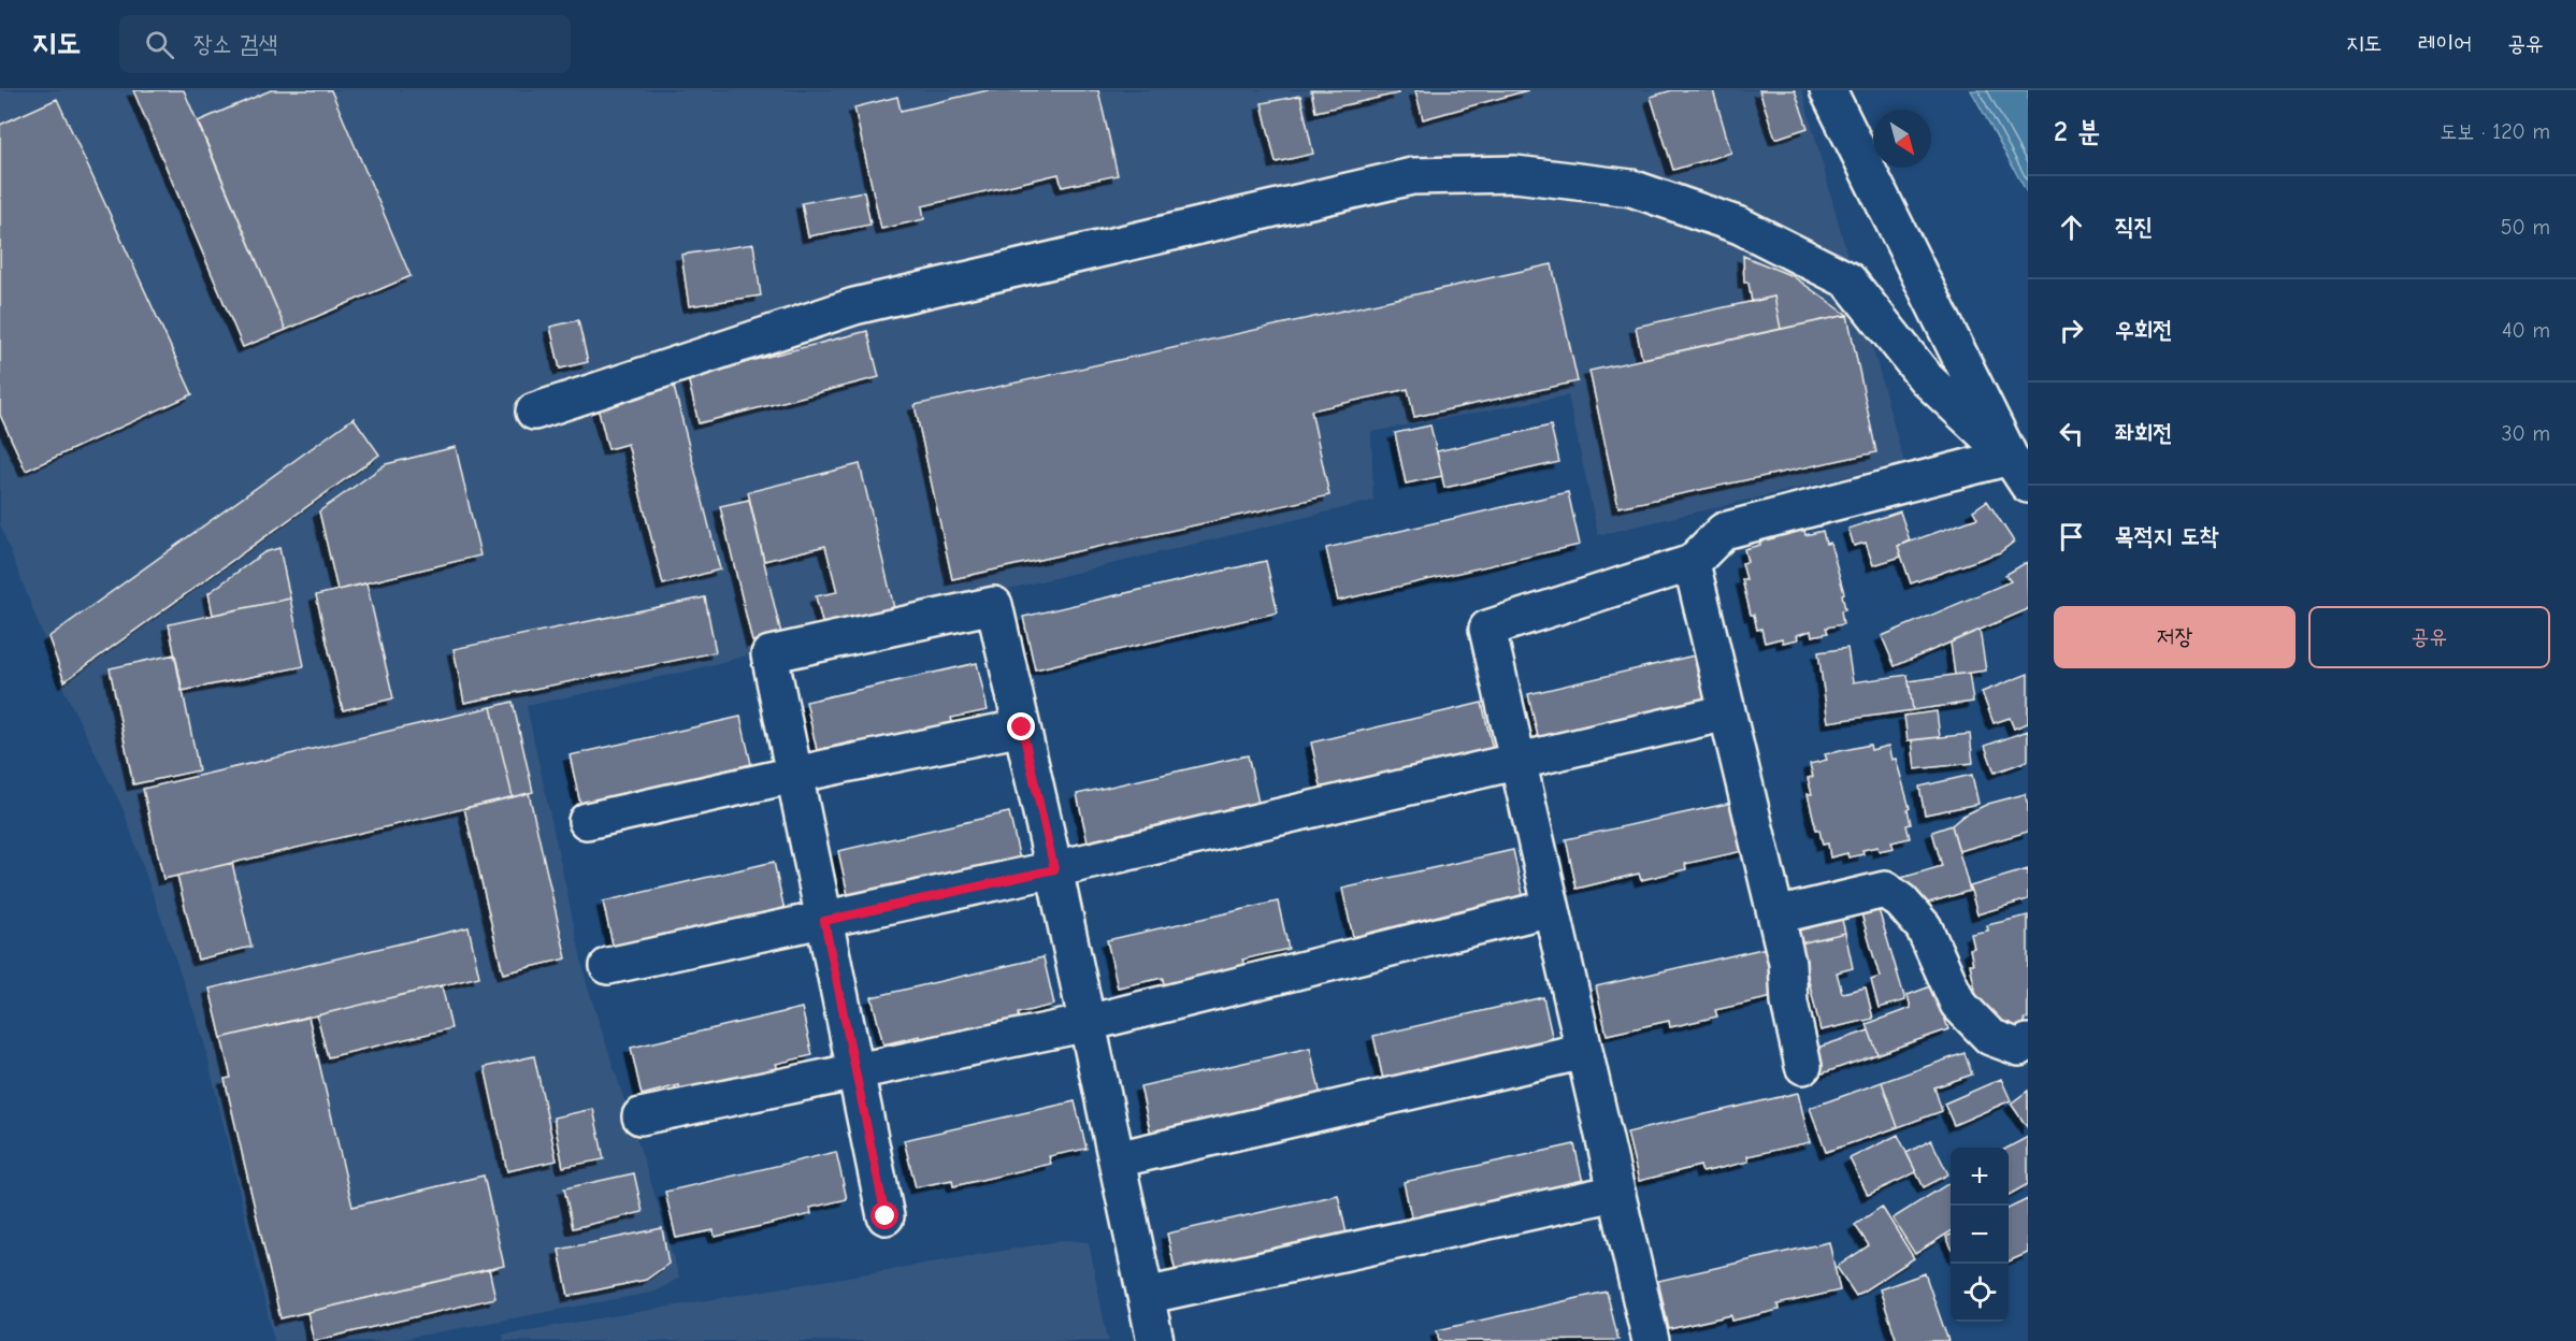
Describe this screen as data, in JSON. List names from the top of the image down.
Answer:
{
  "north": "bottom right",
  "page": {
    "header": "지도",
    "search": "장소 검색",
    "nav": ["지도", "레이어", "공유"],
    "heading": ["2 분", "도보 · 120 m"],
    "list": [
      ["직진", "50 m"],
      ["우회전", "40 m"],
      ["좌회전", "30 m"],
      "목적지 도착"
    ],
    "buttons": ["저장", "공유"],
    "map_buttons": ["+", "−"]
  }
}
